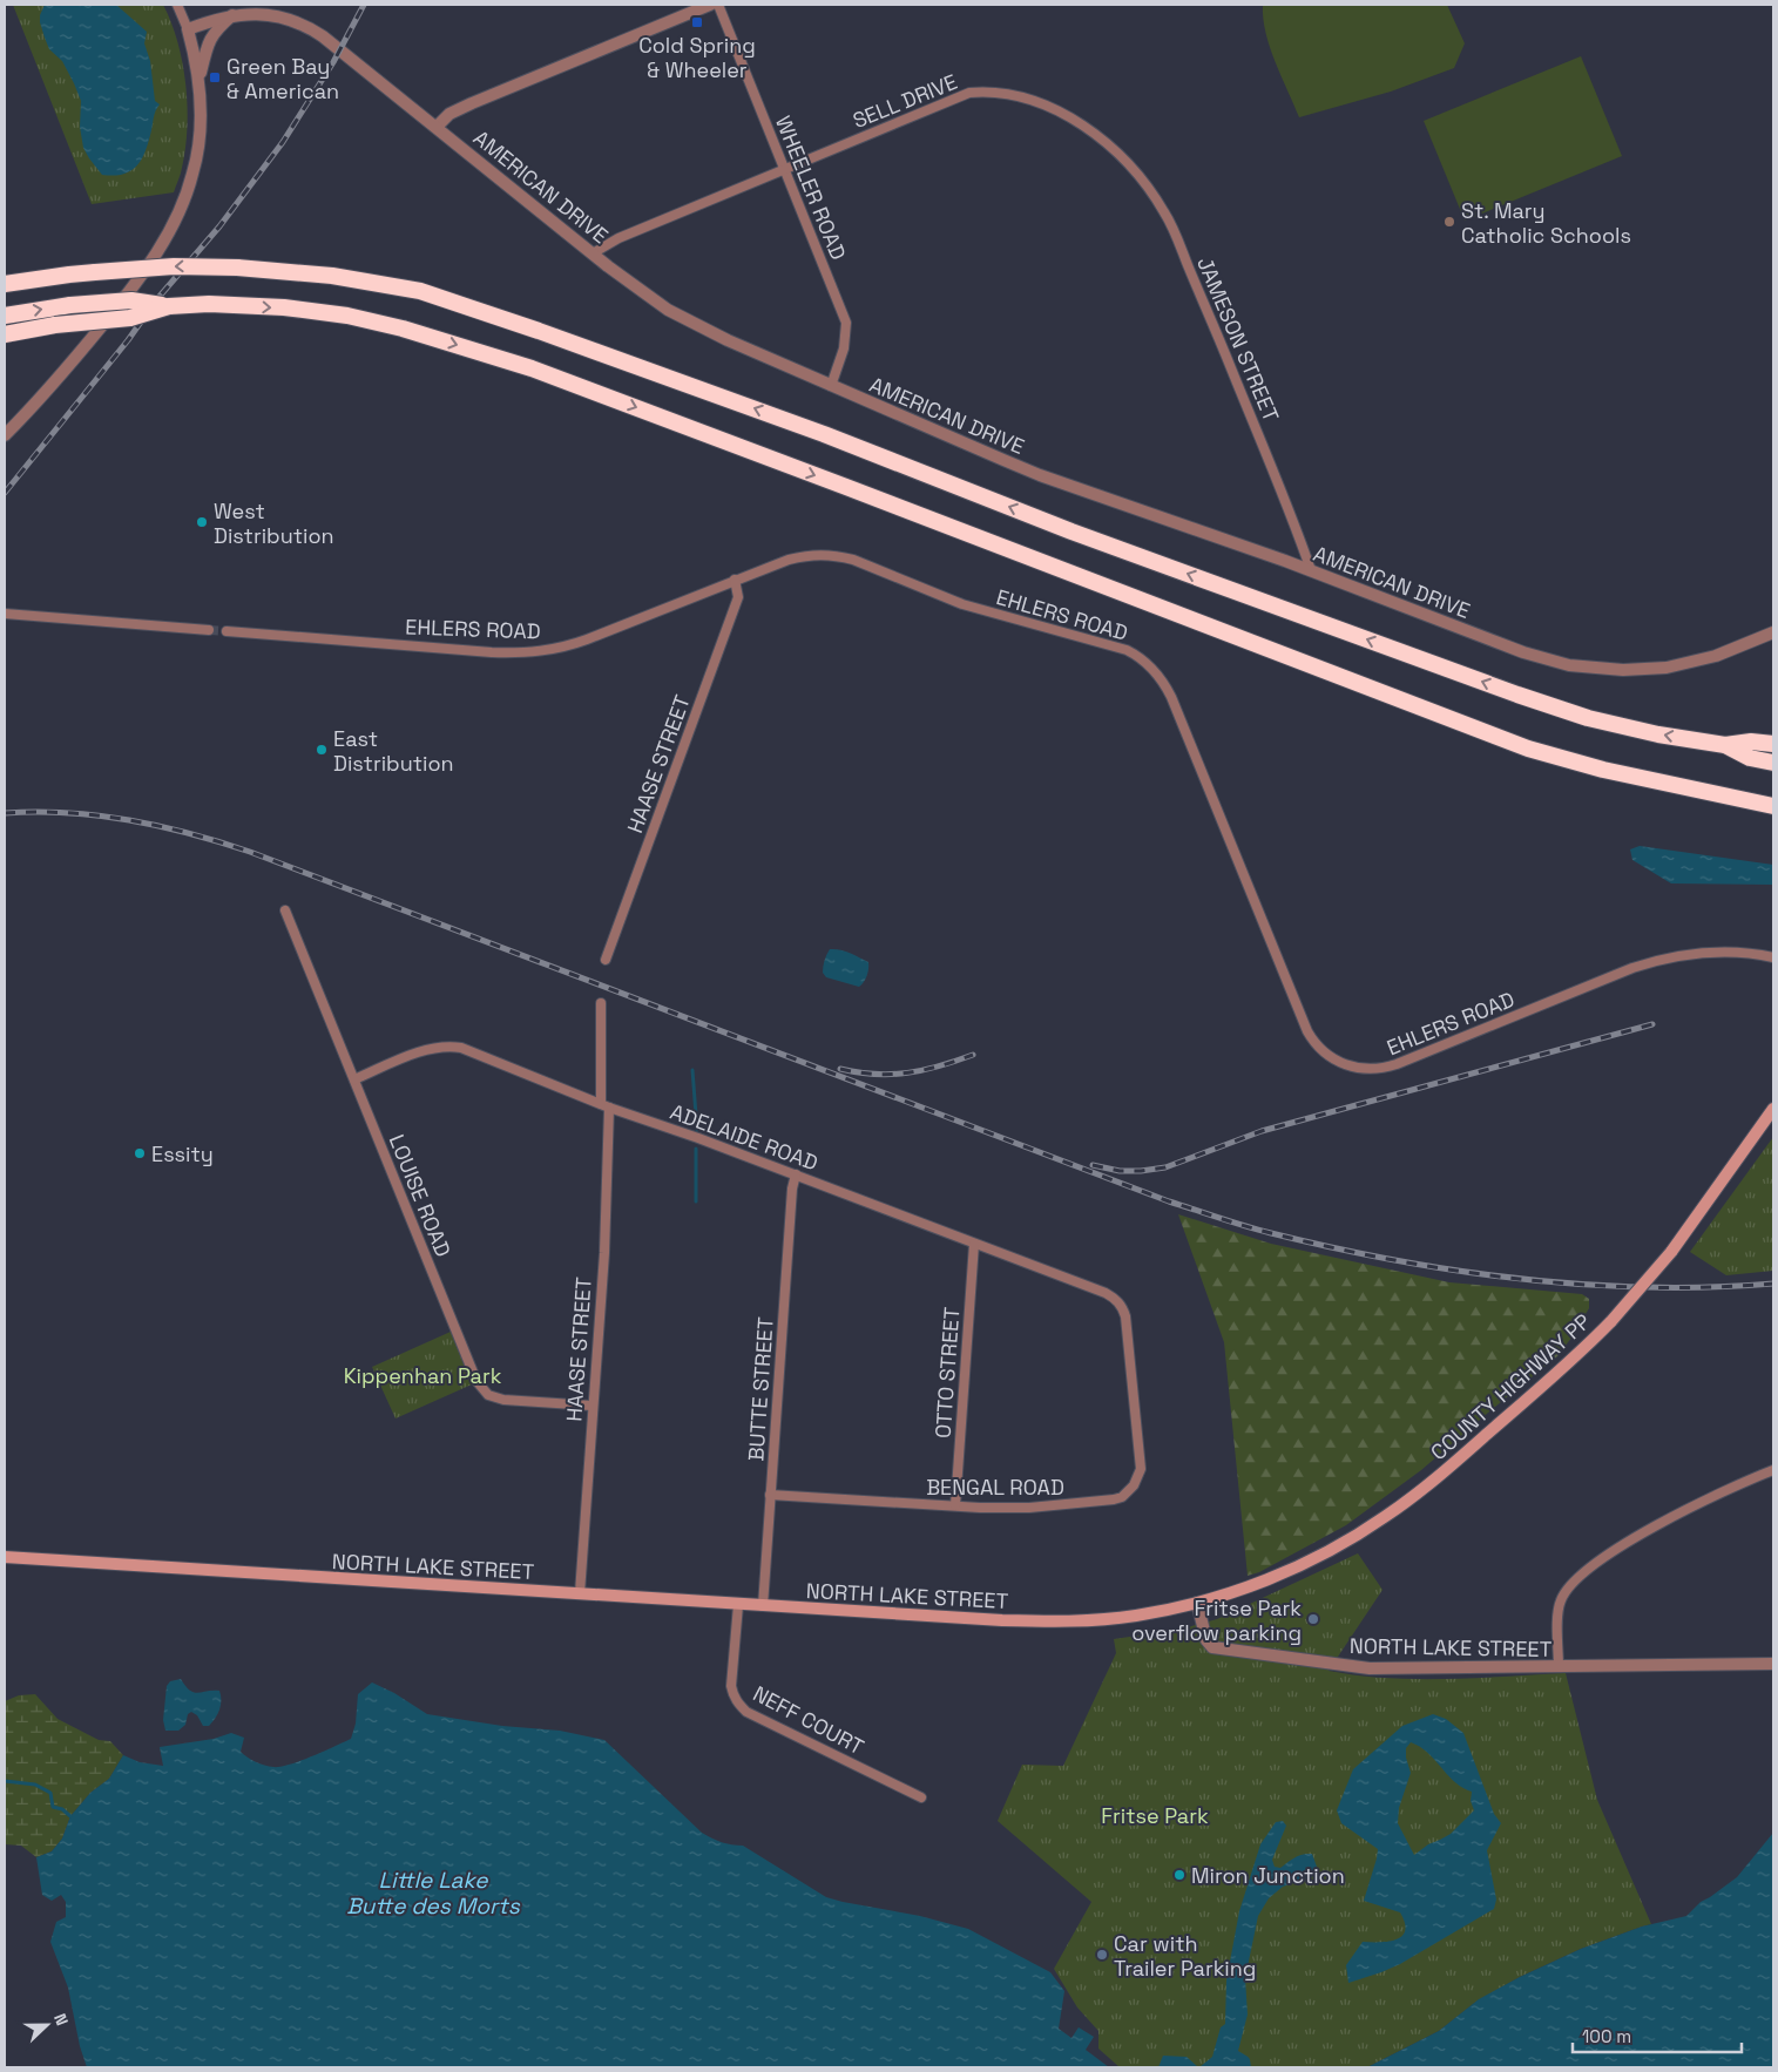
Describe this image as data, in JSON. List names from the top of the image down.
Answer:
{
  "streets": {
    "main road": ["COUNTY HIGHWAY PP", "NORTH LAKE STREET"],
    "street": [
      "SELL DRIVE",
      "AMERICAN DRIVE",
      "WHEELER ROAD",
      "JAMESON STREET",
      "EHLERS ROAD",
      "HAASE STREET",
      "ADELAIDE ROAD",
      "LOUISE ROAD",
      "OTTO STREET",
      "BUTTE STREET",
      "BENGAL ROAD",
      "NEFF COURT"
    ]
  },
  "crossings": [
    ["SELL DRIVE", "AMERICAN DRIVE"],
    ["SELL DRIVE", "WHEELER ROAD"],
    ["SELL DRIVE", "JAMESON STREET"],
    ["AMERICAN DRIVE", "WHEELER ROAD"],
    ["AMERICAN DRIVE", "JAMESON STREET"],
    ["EHLERS ROAD", "HAASE STREET"],
    ["HAASE STREET", "ADELAIDE ROAD"],
    ["HAASE STREET", "LOUISE ROAD"],
    ["HAASE STREET", "NORTH LAKE STREET"],
    ["ADELAIDE ROAD", "LOUISE ROAD"],
    ["ADELAIDE ROAD", "OTTO STREET"],
    ["ADELAIDE ROAD", "BUTTE STREET"],
    ["ADELAIDE ROAD", "BENGAL ROAD"],
    ["OTTO STREET", "BENGAL ROAD"],
    ["COUNTY HIGHWAY PP", "NORTH LAKE STREET"],
    ["BUTTE STREET", "BENGAL ROAD"],
    ["BUTTE STREET", "NORTH LAKE STREET"],
    ["NORTH LAKE STREET", "NEFF COURT"]
  ],
  "water": ["Little Lake Butte des Morts"],
  "parks": ["Kippenhan Park", "Fritse Park"],
  "places": {
    "transit": ["Cold Spring & Wheeler", "Green Bay & American"],
    "other": [
      "St. Mary Catholic Schools",
      "West Distribution",
      "East Distribution",
      "Essity",
      "Fritse Park overflow parking",
      "Miron Junction",
      "Car with Trailer Parking"
    ]
  },
  "scale_bar": "100 m",
  "north": "right"
}
